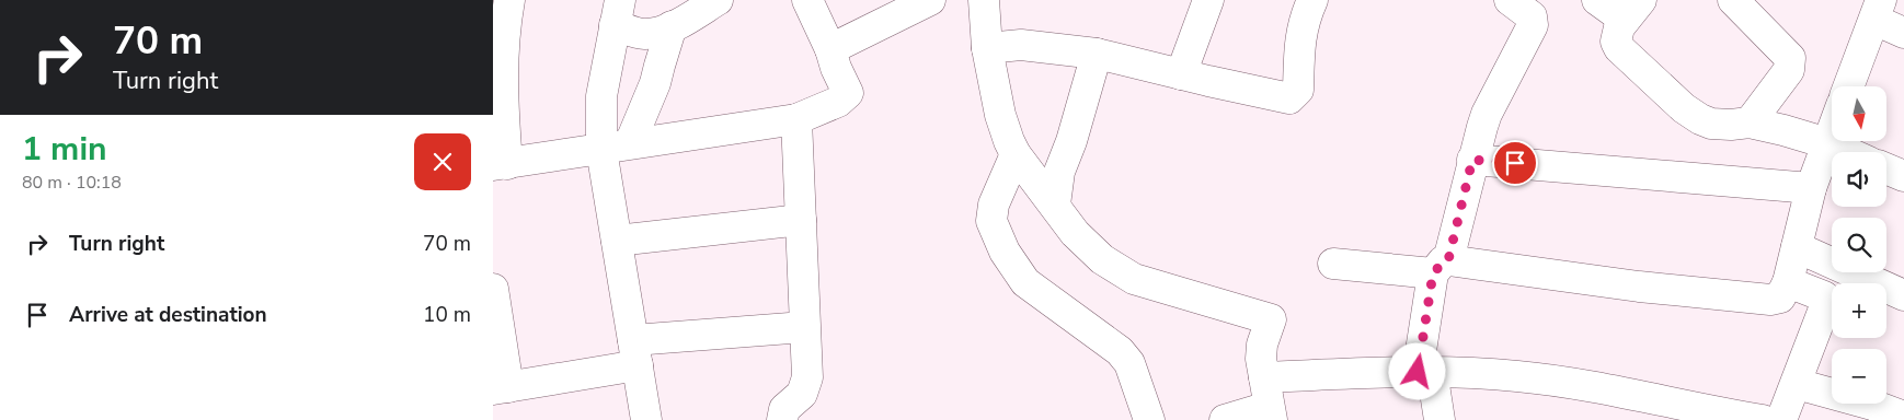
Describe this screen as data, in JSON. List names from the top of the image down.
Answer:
{
  "north": "bottom",
  "page": {
    "turn": ["70 m", "Turn right"],
    "map_buttons": ["+", "−"],
    "heading": ["1 min", "80 m · 10:18"],
    "list": [
      {
        "name": "Turn right",
        "value": "70 m"
      },
      {
        "name": "Arrive at destination",
        "value": "10 m"
      }
    ]
  }
}
